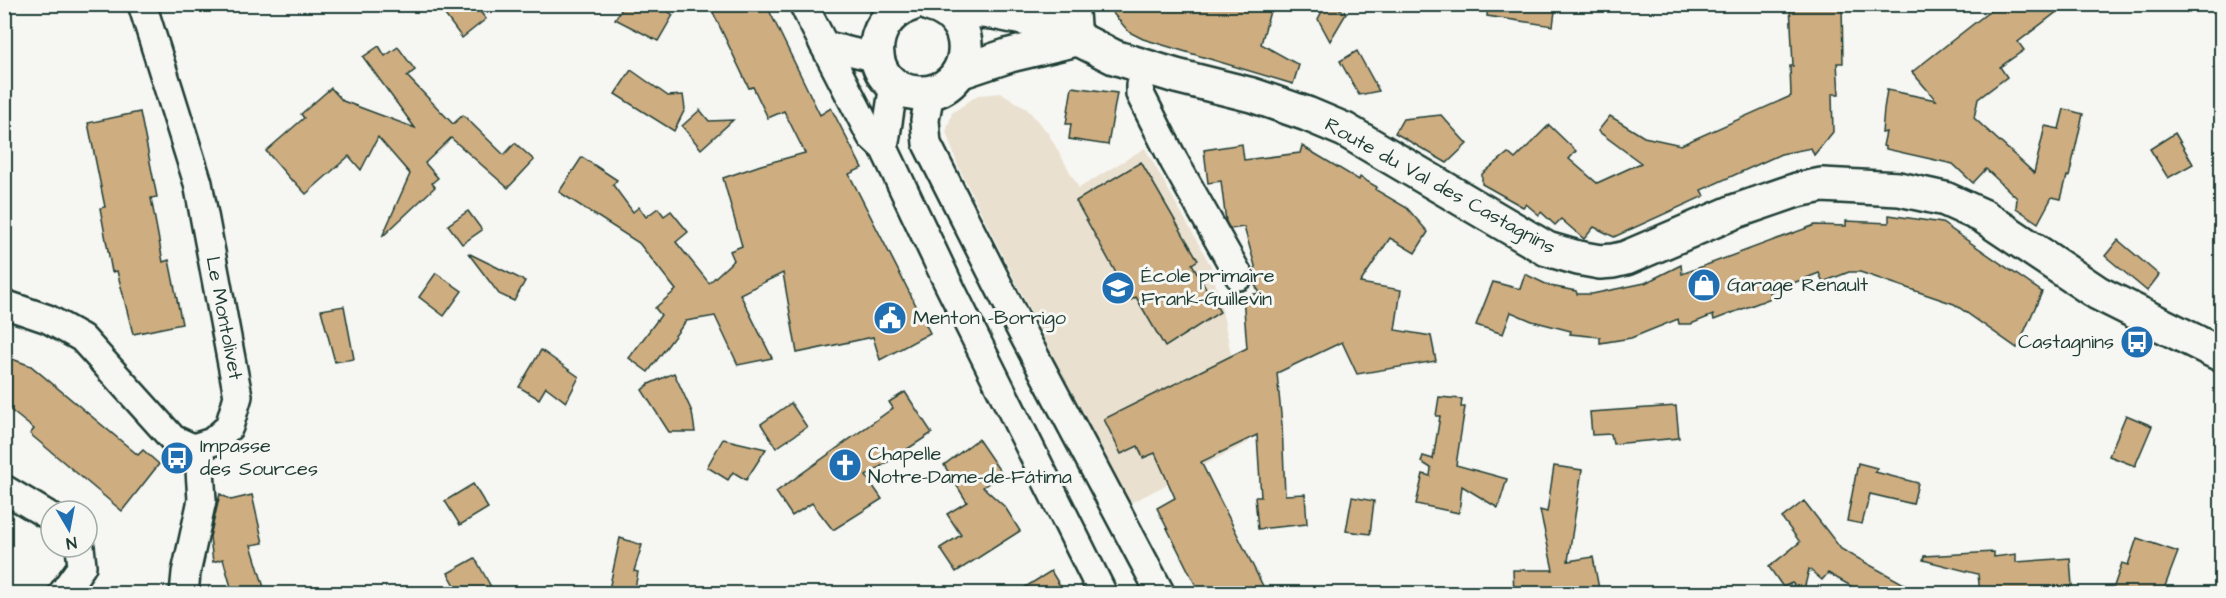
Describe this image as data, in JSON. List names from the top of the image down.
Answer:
{
  "streets": {
    "street": ["Route du Val des Castagnins", "Le Montolivet"]
  },
  "places": {
    "shop": ["Garage Renault"],
    "school or university": ["École primaire Frank-Guillevin"],
    "public building": ["Menton -Borrigo"],
    "bus stop": ["Castagnins", "Impasse des Sources"],
    "church": ["Chapelle Notre-Dame-de-Fátima"]
  },
  "north": "bottom"
}
